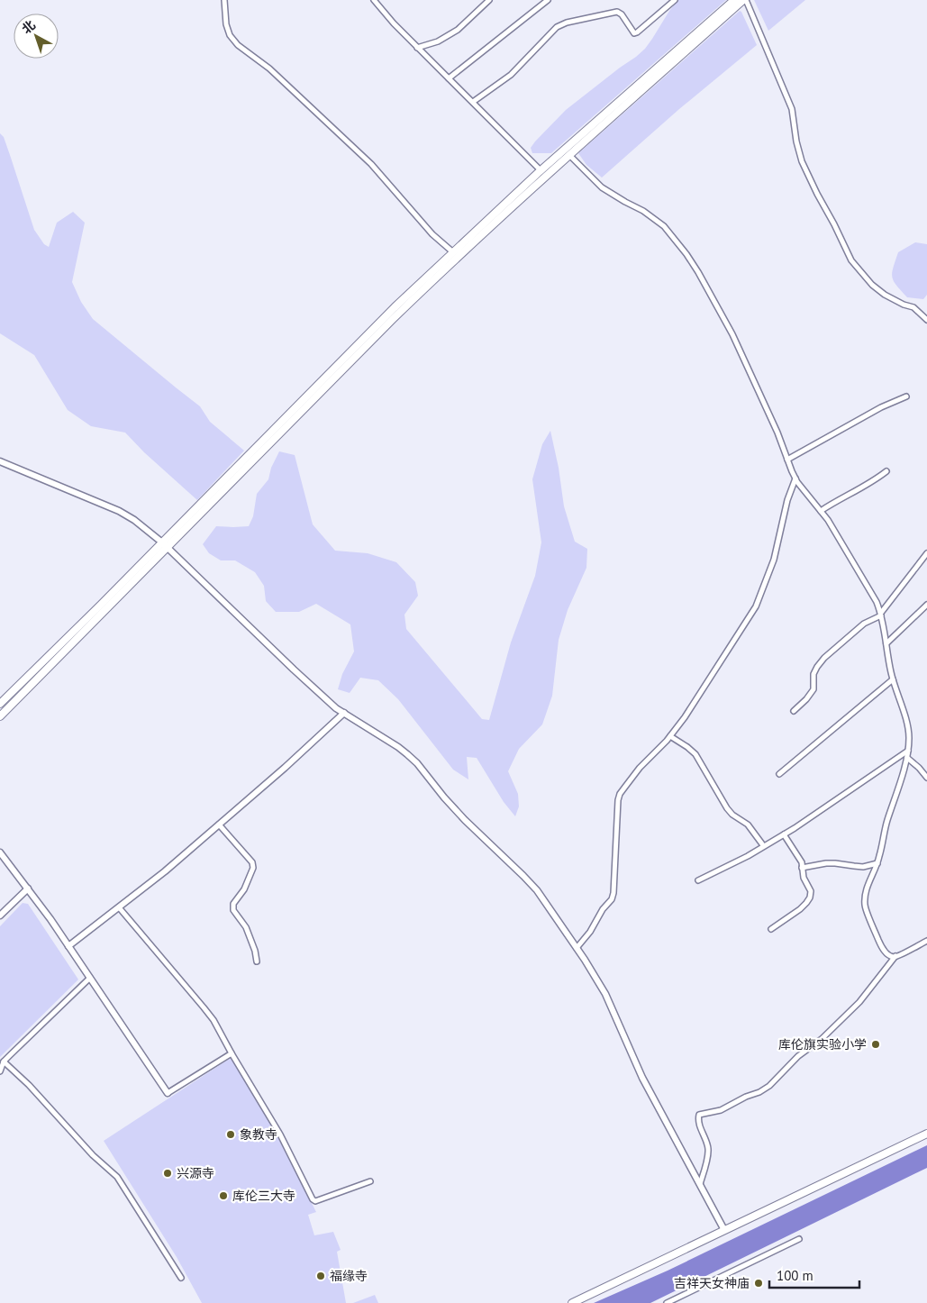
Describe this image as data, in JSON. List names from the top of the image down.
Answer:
{
  "places": [
    "库伦旗实验小学",
    "象教寺",
    "兴源寺",
    "库伦三大寺",
    "福缘寺",
    "吉祥天女神庙"
  ],
  "scale_bar": "100 m",
  "north": "top left"
}
